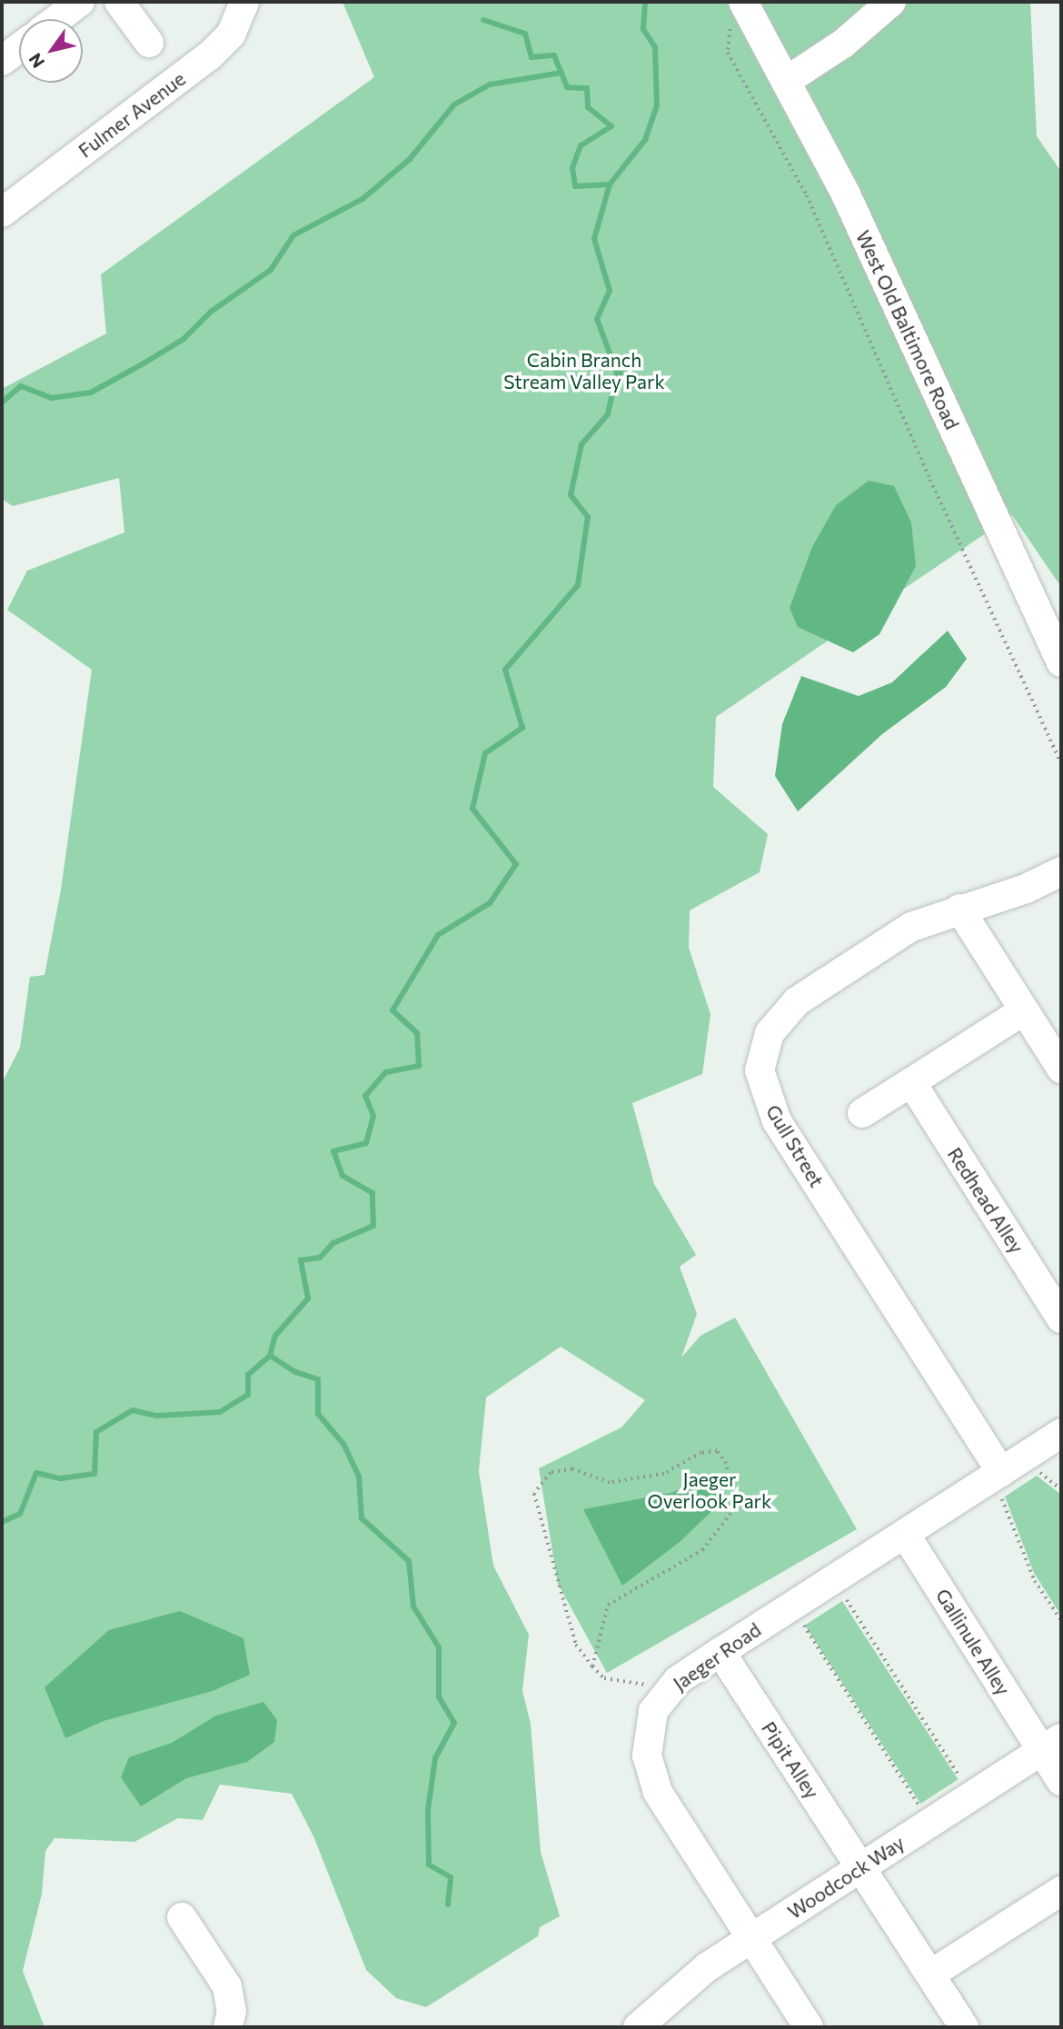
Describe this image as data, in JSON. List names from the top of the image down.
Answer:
{
  "streets": {
    "street": [
      "Fulmer Avenue",
      "West Old Baltimore Road",
      "Gull Street",
      "Redhead Alley",
      "Gallinule Alley",
      "Jaeger Road",
      "Pipit Alley",
      "Woodcock Way"
    ]
  },
  "crossings": [
    ["Gull Street", "Jaeger Road"],
    ["Gallinule Alley", "Jaeger Road"],
    ["Gallinule Alley", "Woodcock Way"],
    ["Jaeger Road", "Pipit Alley"],
    ["Jaeger Road", "Woodcock Way"],
    ["Pipit Alley", "Woodcock Way"]
  ],
  "parks": ["Cabin Branch Stream Valley Park", "Jaeger Overlook Park"],
  "north": "bottom left"
}
